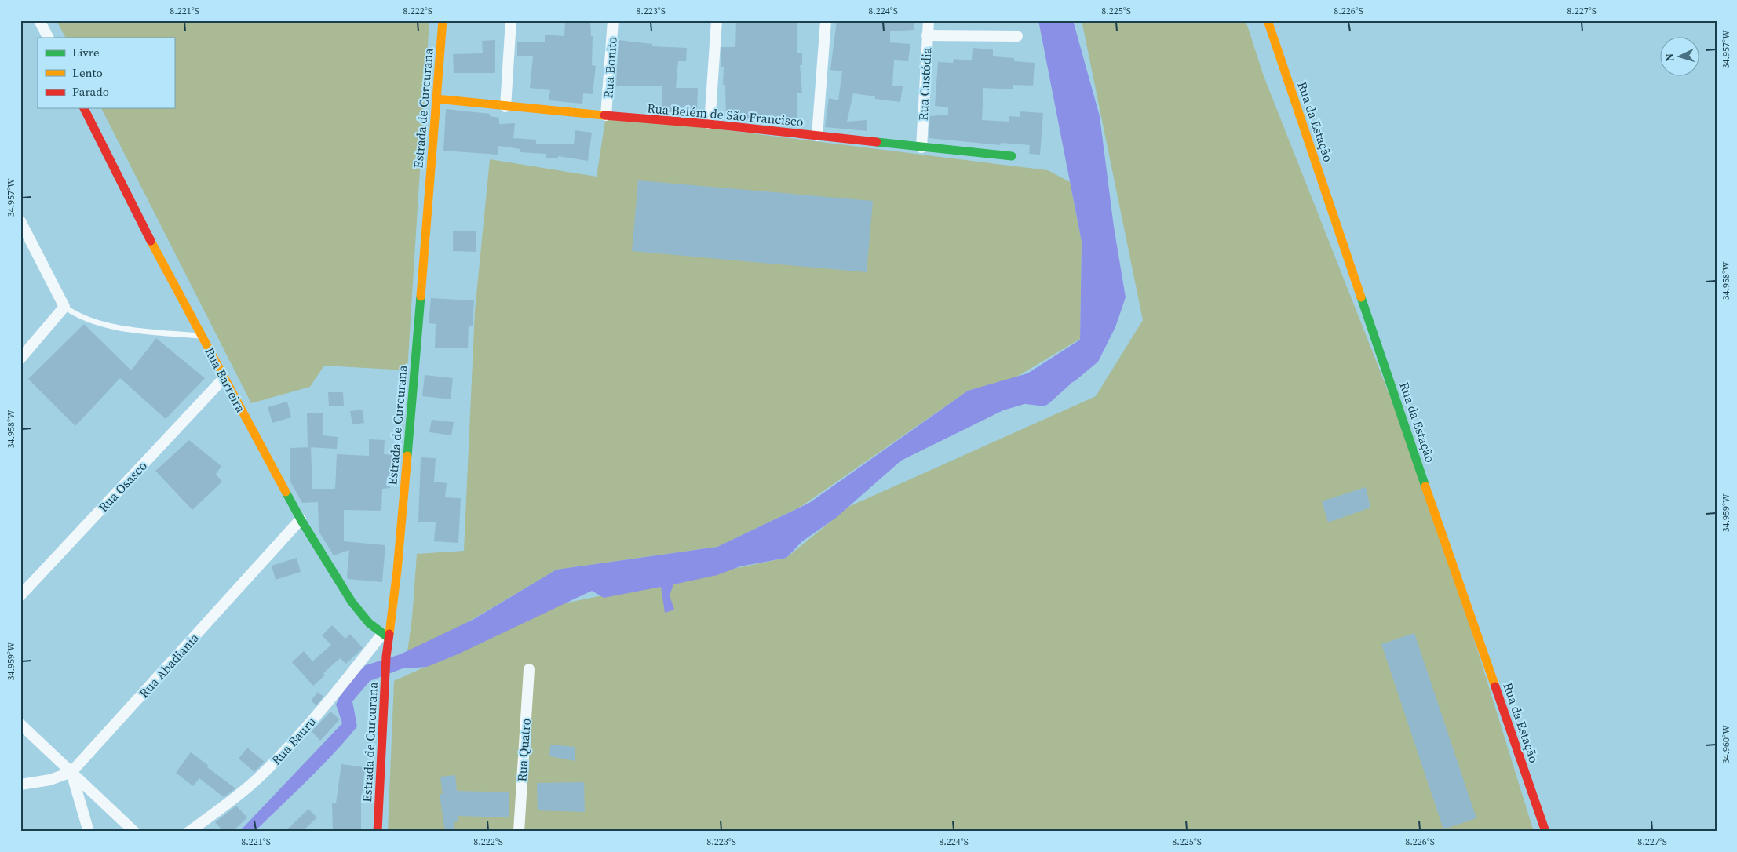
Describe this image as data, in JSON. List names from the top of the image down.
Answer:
{
  "streets": {
    "street": [
      "Rua Bonito",
      "Rua Custódia",
      "Estrada de Curcurana",
      "Rua Belém de São Francisco",
      "Rua da Estação",
      "Rua Barreira",
      "Rua Osasco",
      "Rua Abadiania",
      "Rua Bauru",
      "Rua Quatro"
    ]
  },
  "crossings": [
    ["Rua Bonito", "Rua Belém de São Francisco"],
    ["Rua Custódia", "Rua Belém de São Francisco"],
    ["Estrada de Curcurana", "Rua Belém de São Francisco"],
    ["Estrada de Curcurana", "Rua Barreira"],
    ["Estrada de Curcurana", "Rua Bauru"],
    ["Rua Barreira", "Rua Osasco"],
    ["Rua Barreira", "Rua Abadiania"],
    ["Rua Barreira", "Rua Bauru"]
  ],
  "legend": ["Livre", "Lento", "Parado"],
  "north": "left",
  "coordinates": [
    "8.221°S",
    "8.222°S",
    "8.223°S",
    "8.224°S",
    "8.225°S",
    "8.226°S",
    "8.227°S",
    "34.957°W",
    "34.958°W",
    "34.959°W",
    "34.960°W"
  ]
}
